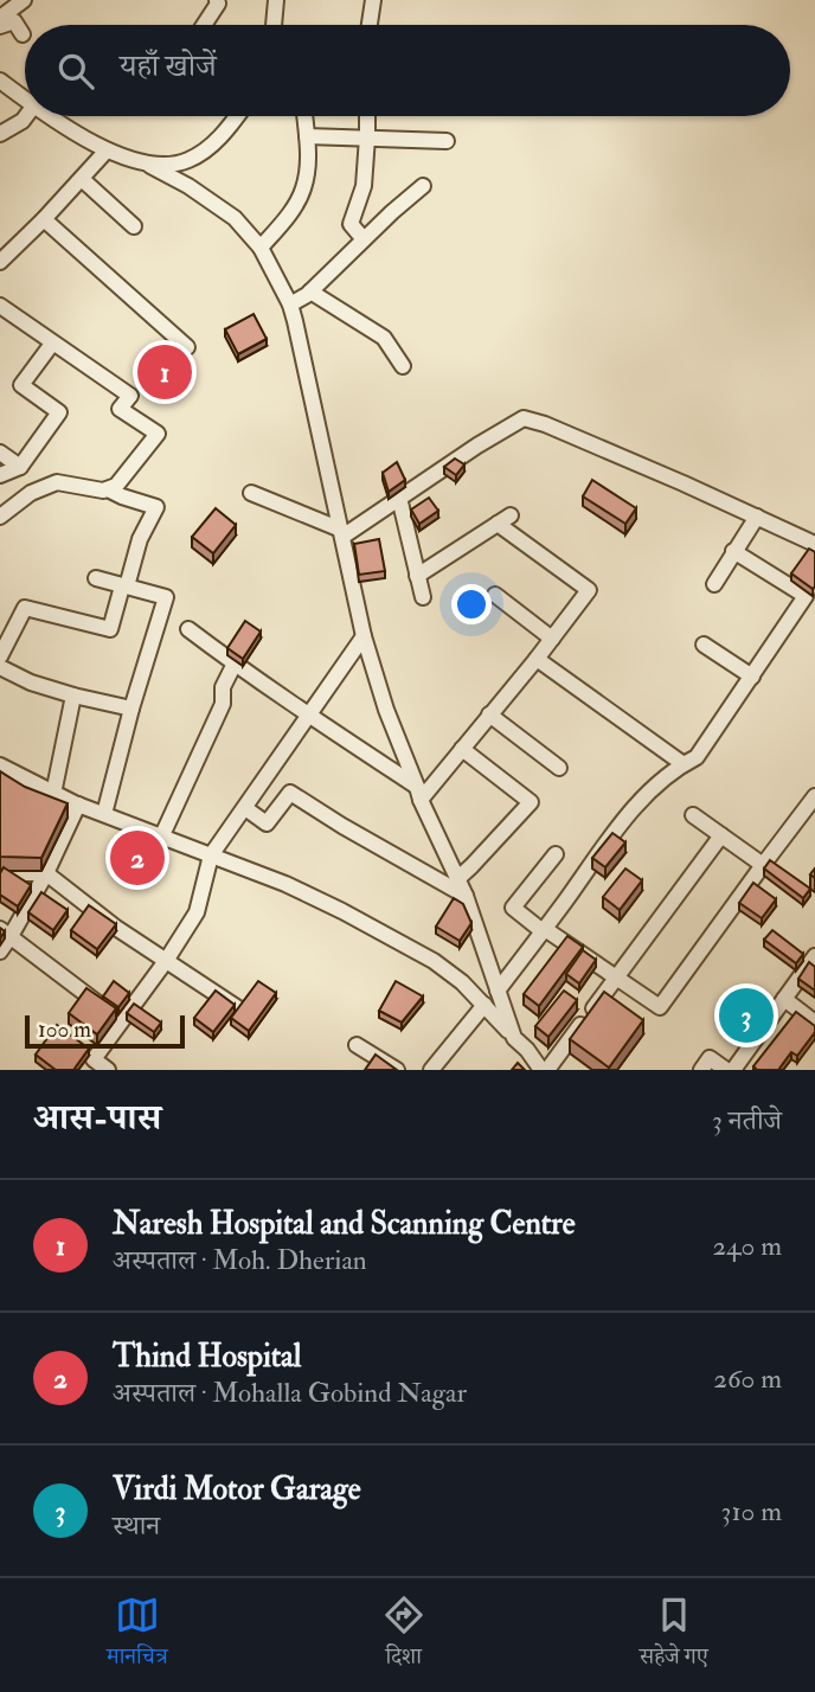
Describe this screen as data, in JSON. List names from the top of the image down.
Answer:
{
  "scale_bar": "100 m",
  "page": {
    "search": "यहाँ खोजें",
    "pins": ["1", "2", "3"],
    "scale": "100 m",
    "heading": ["आस-पास", "3 नतीजे"],
    "list": [
      {
        "mark": "1",
        "name": "Naresh Hospital and Scanning Centre",
        "note": "अस्पताल · Moh. Dherian",
        "value": "240 m"
      },
      {
        "mark": "2",
        "name": "Thind Hospital",
        "note": "अस्पताल · Mohalla Gobind Nagar",
        "value": "260 m"
      },
      {
        "mark": "3",
        "name": "Virdi Motor Garage",
        "note": "स्थान",
        "value": "310 m"
      }
    ],
    "nav": ["मानचित्र", "दिशा", "सहेजे गए"]
  }
}
